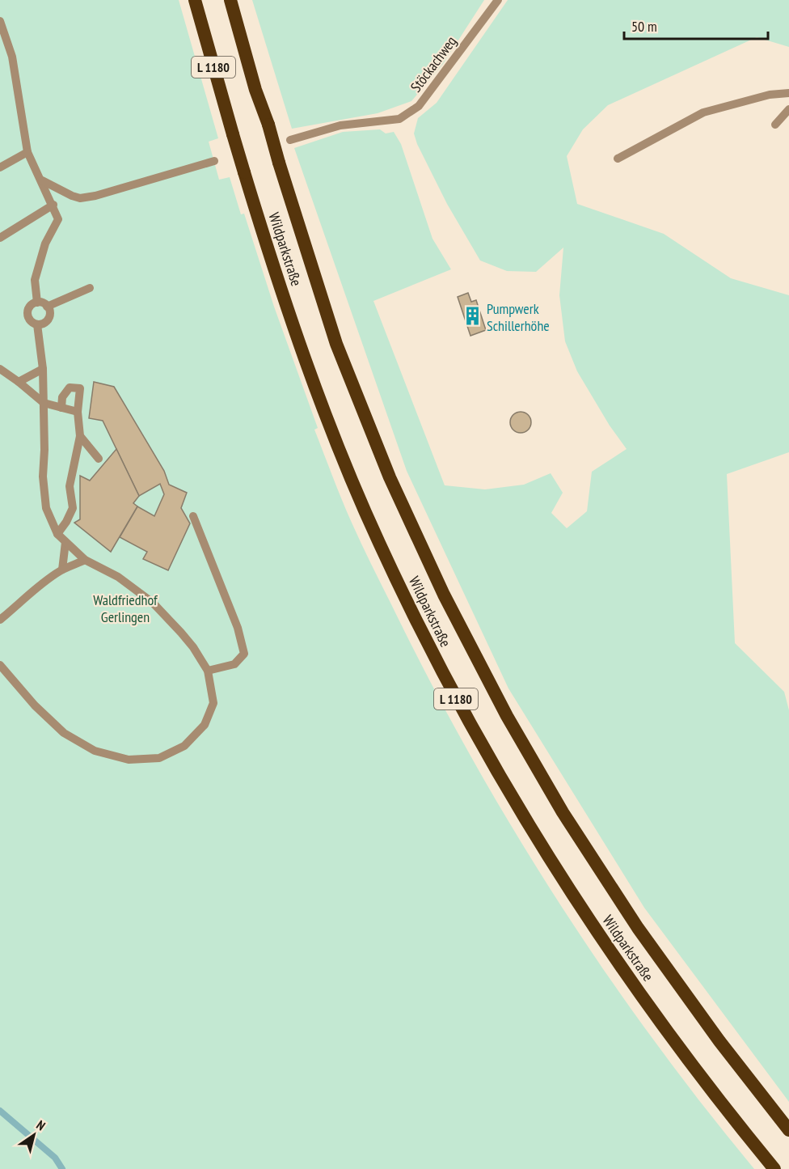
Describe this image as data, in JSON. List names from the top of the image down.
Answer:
{
  "streets": {
    "highway": ["L 1180", "Wildparkstraße"],
    "lane": ["Stöckachweg"]
  },
  "parks": ["Waldfriedhof Gerlingen"],
  "places": {
    "building": ["Pumpwerk Schillerhöhe"]
  },
  "scale_bar": "50 m",
  "north": "top right"
}
